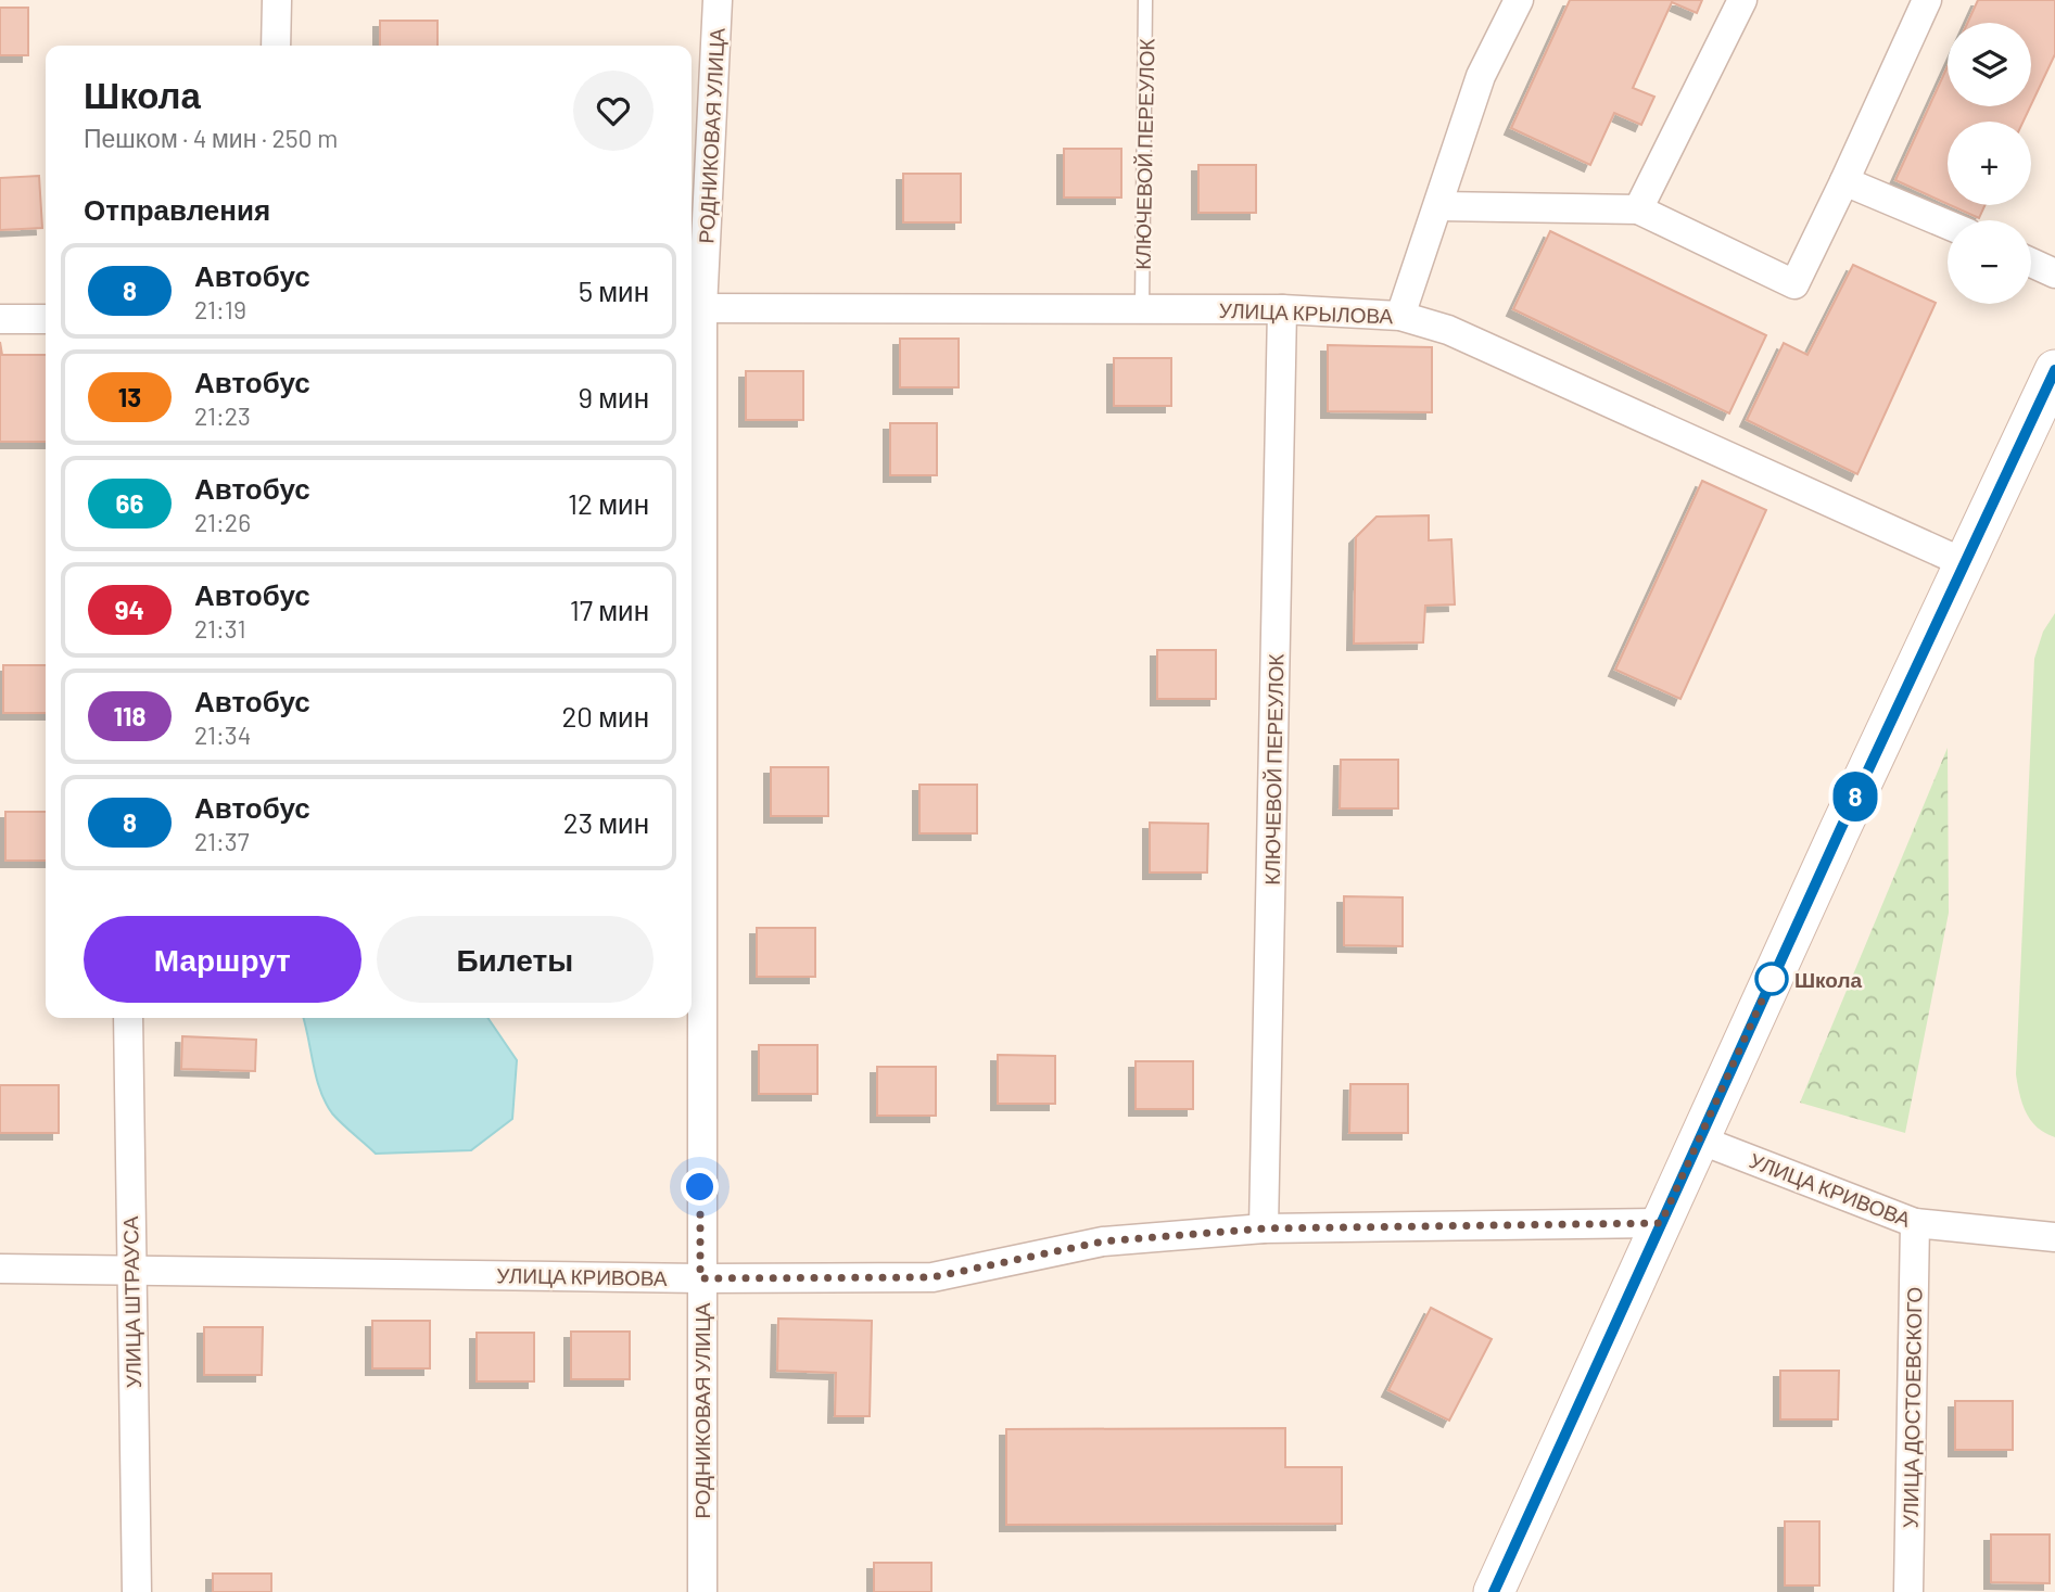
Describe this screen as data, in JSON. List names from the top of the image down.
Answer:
{
  "streets": {
    "street": [
      "РОДНИКОВАЯ УЛИЦА",
      "КЛЮЧЕВОЙ ПЕРЕУЛОК",
      "УЛИЦА КРЫЛОВА",
      "УЛИЦА КРИВОВА",
      "УЛИЦА ШТРАУСА",
      "УЛИЦА ДОСТОЕВСКОГО"
    ]
  },
  "crossings": [
    ["РОДНИКОВАЯ УЛИЦА", "УЛИЦА КРЫЛОВА"],
    ["РОДНИКОВАЯ УЛИЦА", "УЛИЦА КРИВОВА"],
    ["КЛЮЧЕВОЙ ПЕРЕУЛОК", "УЛИЦА КРЫЛОВА"],
    ["КЛЮЧЕВОЙ ПЕРЕУЛОК", "УЛИЦА КРИВОВА"],
    ["УЛИЦА КРИВОВА", "УЛИЦА ШТРАУСА"],
    ["УЛИЦА КРИВОВА", "УЛИЦА ДОСТОЕВСКОГО"]
  ],
  "places": ["Школа"],
  "lines": ["bus line 8"],
  "page": {
    "on_map": "8",
    "map_buttons": ["+", "−"],
    "heading": [
      ["Школа", "Пешком · 4 мин · 250 m"],
      "Отправления"
    ],
    "list": [
      {
        "mark": "8",
        "name": "Автобус",
        "note": "21:19",
        "value": "5 мин"
      },
      {
        "mark": "13",
        "name": "Автобус",
        "note": "21:23",
        "value": "9 мин"
      },
      {
        "mark": "66",
        "name": "Автобус",
        "note": "21:26",
        "value": "12 мин"
      },
      {
        "mark": "94",
        "name": "Автобус",
        "note": "21:31",
        "value": "17 мин"
      },
      {
        "mark": "118",
        "name": "Автобус",
        "note": "21:34",
        "value": "20 мин"
      },
      {
        "mark": "8",
        "name": "Автобус",
        "note": "21:37",
        "value": "23 мин"
      }
    ],
    "buttons": ["Маршрут", "Билеты"]
  }
}
